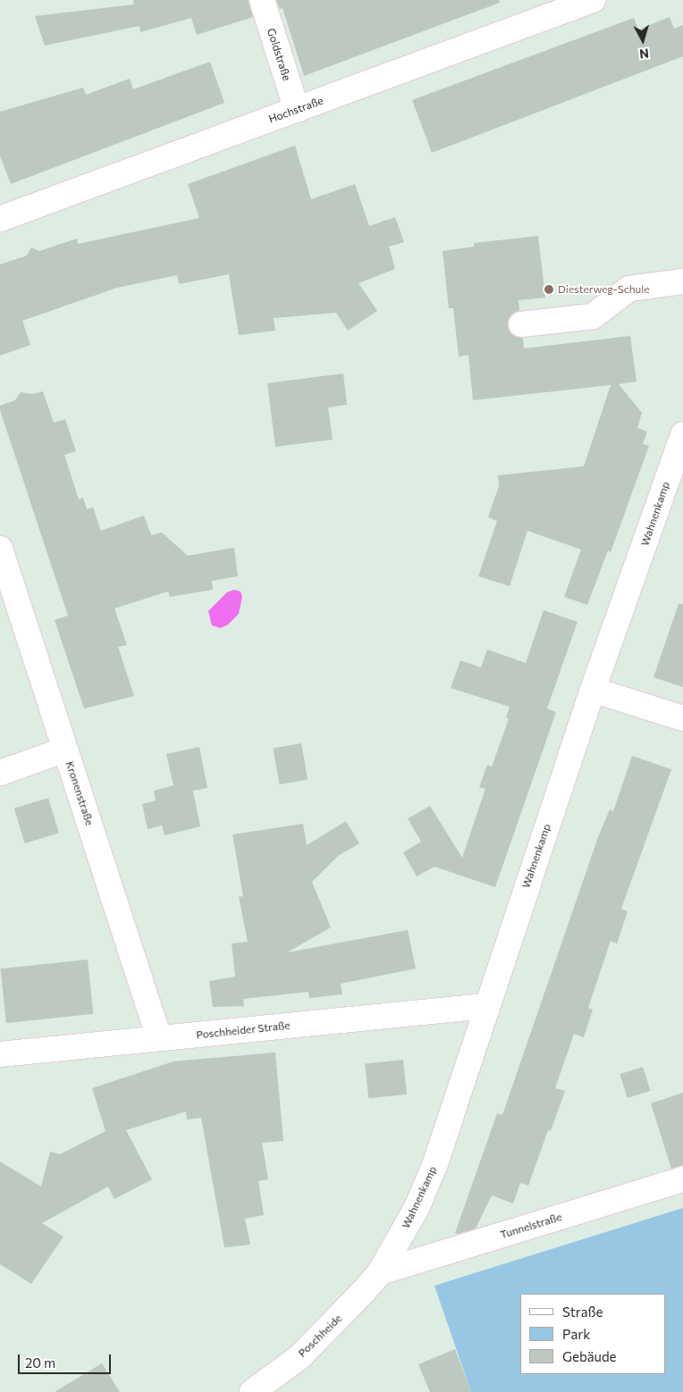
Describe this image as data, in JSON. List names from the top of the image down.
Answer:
{
  "streets": {
    "street": [
      "Goldstraße",
      "Hochstraße",
      "Wahnenkamp",
      "Kronenstraße",
      "Poschheider Straße",
      "Tunnelstraße",
      "Poschheide"
    ]
  },
  "crossings": [
    ["Goldstraße", "Hochstraße"],
    ["Wahnenkamp", "Poschheider Straße"],
    ["Wahnenkamp", "Tunnelstraße"],
    ["Wahnenkamp", "Poschheide"],
    ["Kronenstraße", "Poschheider Straße"],
    ["Tunnelstraße", "Poschheide"]
  ],
  "places": ["Diesterweg-Schule"],
  "legend": ["Straße", "Park", "Gebäude"],
  "scale_bar": "20 m",
  "north": "bottom"
}
